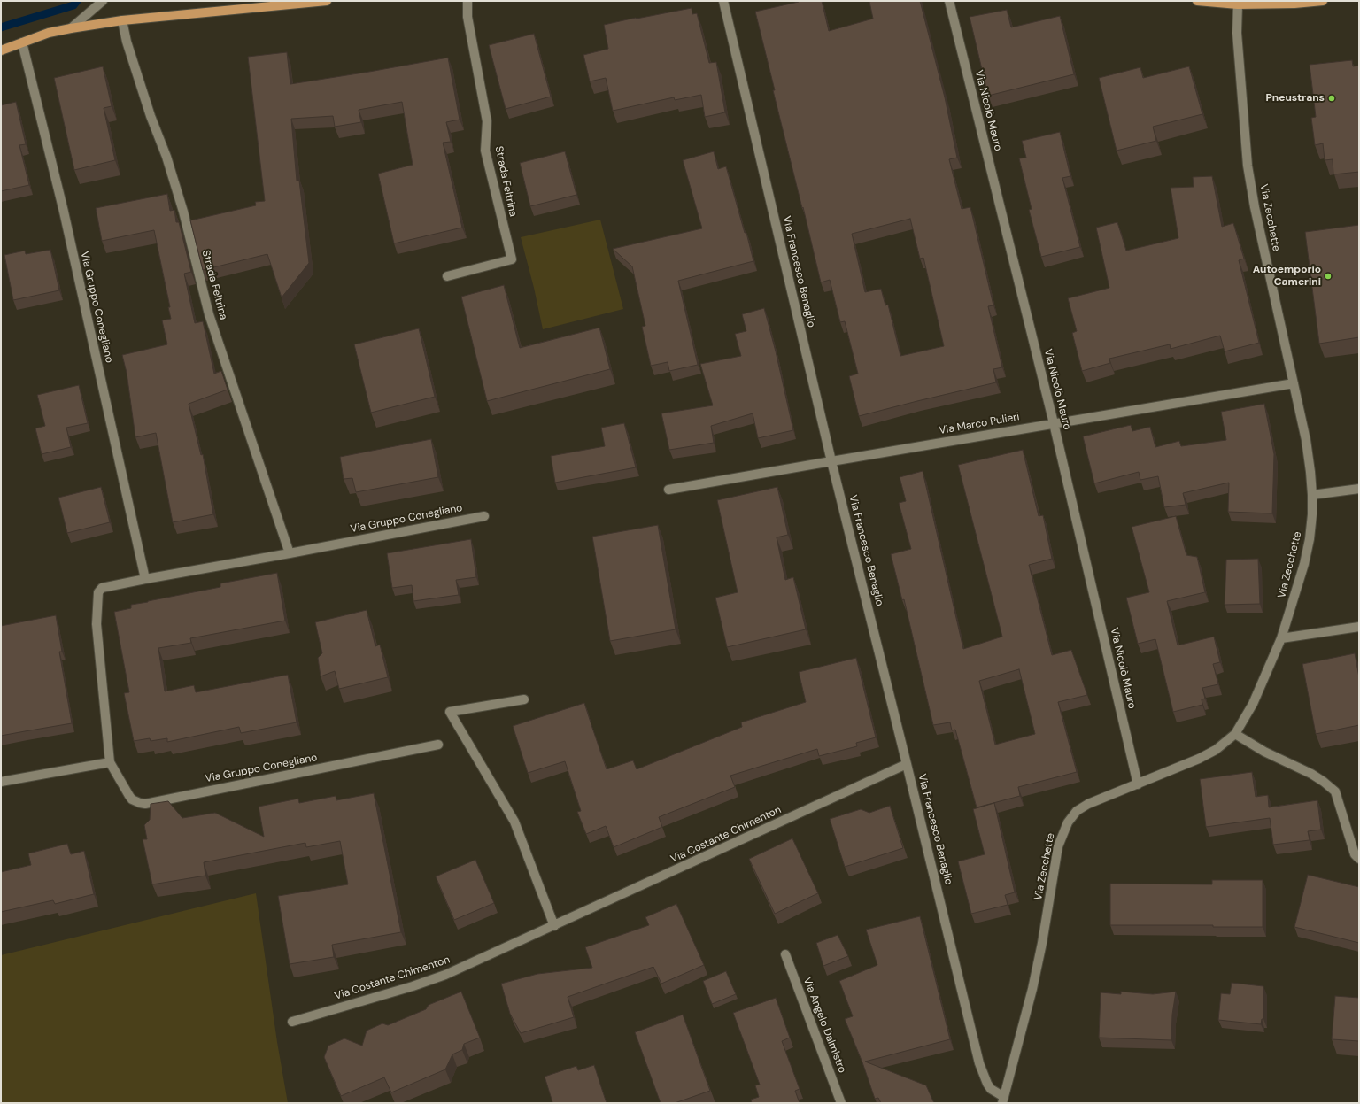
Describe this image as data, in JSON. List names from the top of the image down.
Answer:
{
  "streets": {
    "street": [
      "Via Nicolò Mauro",
      "Strada Feltrina",
      "Via Zecchette",
      "Via Francesco Benaglio",
      "Via Gruppo Conegliano",
      "Via Marco Pulieri",
      "Via Costante Chimenton",
      "Via Angelo Dalmistro"
    ]
  },
  "crossings": [
    ["Via Nicolò Mauro", "Via Zecchette"],
    ["Via Nicolò Mauro", "Via Marco Pulieri"],
    ["Strada Feltrina", "Via Gruppo Conegliano"],
    ["Via Zecchette", "Via Francesco Benaglio"],
    ["Via Zecchette", "Via Marco Pulieri"],
    ["Via Francesco Benaglio", "Via Marco Pulieri"],
    ["Via Francesco Benaglio", "Via Costante Chimenton"]
  ],
  "places": ["Pneustrans", "Autoemporio Camerini"]
}
